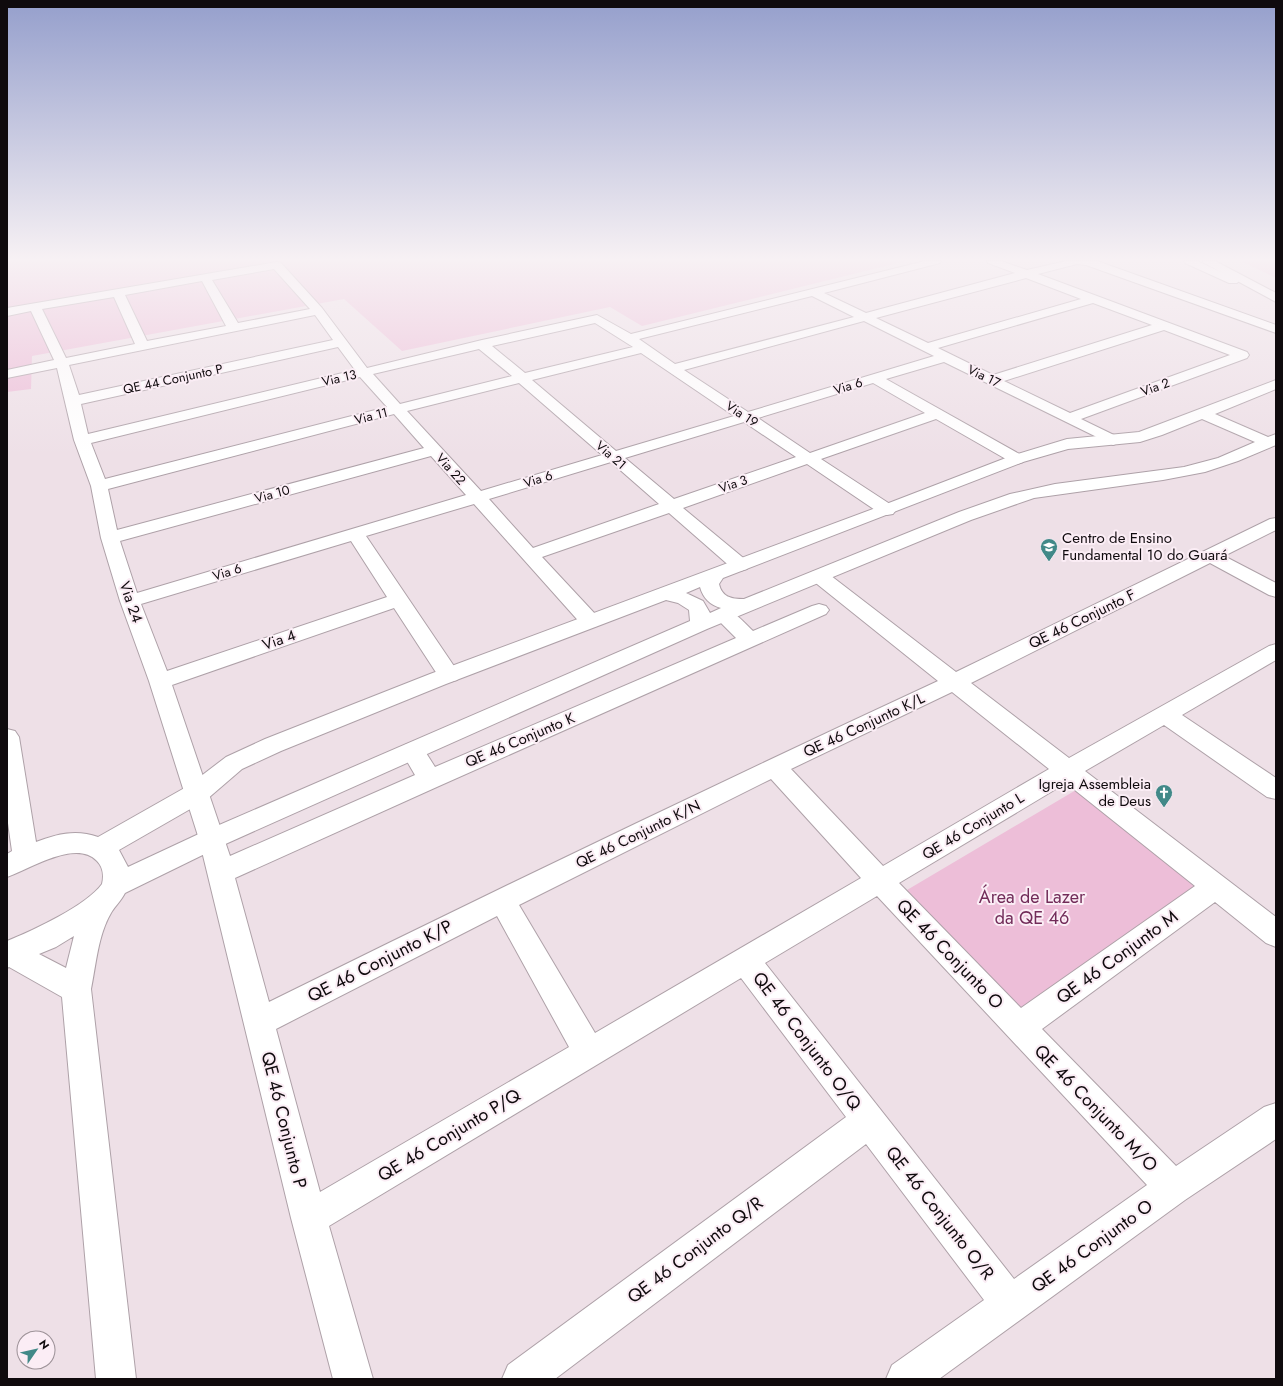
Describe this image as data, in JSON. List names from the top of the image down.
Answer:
{
  "streets": {
    "street": [
      "Via 17",
      "Via 13",
      "QE 44 Conjunto P",
      "Via 6",
      "Via 2",
      "Via 19",
      "Via 11",
      "Via 21",
      "Via 22",
      "Via 3",
      "Via 10",
      "Via 24",
      "QE 46 Conjunto F",
      "Via 4",
      "QE 46 Conjunto K/L",
      "QE 46 Conjunto K",
      "QE 46 Conjunto L",
      "QE 46 Conjunto K/N",
      "QE 46 Conjunto O",
      "QE 46 Conjunto M",
      "QE 46 Conjunto K/P",
      "QE 46 Conjunto O/Q",
      "QE 46 Conjunto M/O",
      "QE 46 Conjunto P",
      "QE 46 Conjunto P/Q",
      "QE 46 Conjunto O/R",
      "QE 46 Conjunto Q/R"
    ]
  },
  "crossings": [
    ["Via 17", "Via 6"],
    ["Via 17", "Via 2"],
    ["Via 13", "Via 21"],
    ["Via 13", "Via 22"],
    ["Via 13", "Via 24"],
    ["QE 44 Conjunto P", "Via 22"],
    ["QE 44 Conjunto P", "Via 24"],
    ["Via 6", "Via 19"],
    ["Via 6", "Via 21"],
    ["Via 6", "Via 22"],
    ["Via 6", "Via 24"],
    ["Via 19", "Via 11"],
    ["Via 19", "Via 3"],
    ["Via 11", "Via 21"],
    ["Via 11", "Via 22"],
    ["Via 11", "Via 24"],
    ["Via 21", "Via 3"],
    ["Via 22", "Via 3"],
    ["Via 22", "Via 10"],
    ["Via 10", "Via 24"],
    ["Via 24", "Via 4"],
    ["QE 46 Conjunto F", "QE 46 Conjunto K/L"],
    ["QE 46 Conjunto K/L", "QE 46 Conjunto K/N"],
    ["QE 46 Conjunto K/L", "QE 46 Conjunto O"],
    ["QE 46 Conjunto L", "QE 46 Conjunto O"],
    ["QE 46 Conjunto L", "QE 46 Conjunto O/Q"],
    ["QE 46 Conjunto L", "QE 46 Conjunto P/Q"],
    ["QE 46 Conjunto K/N", "QE 46 Conjunto O"],
    ["QE 46 Conjunto K/N", "QE 46 Conjunto K/P"],
    ["QE 46 Conjunto O", "QE 46 Conjunto M"],
    ["QE 46 Conjunto O", "QE 46 Conjunto M/O"],
    ["QE 46 Conjunto O", "QE 46 Conjunto O/R"],
    ["QE 46 Conjunto M", "QE 46 Conjunto M/O"],
    ["QE 46 Conjunto K/P", "QE 46 Conjunto P"],
    ["QE 46 Conjunto O/Q", "QE 46 Conjunto P/Q"],
    ["QE 46 Conjunto O/Q", "QE 46 Conjunto O/R"],
    ["QE 46 Conjunto O/Q", "QE 46 Conjunto Q/R"],
    ["QE 46 Conjunto P", "QE 46 Conjunto P/Q"],
    ["QE 46 Conjunto O/R", "QE 46 Conjunto Q/R"]
  ],
  "parks": ["Área de Lazer da QE 46"],
  "places": {
    "school or university": ["Centro de Ensino Fundamental 10 do Guará"],
    "church": ["Igreja Assembleia de Deus"]
  },
  "north": "top right"
}
